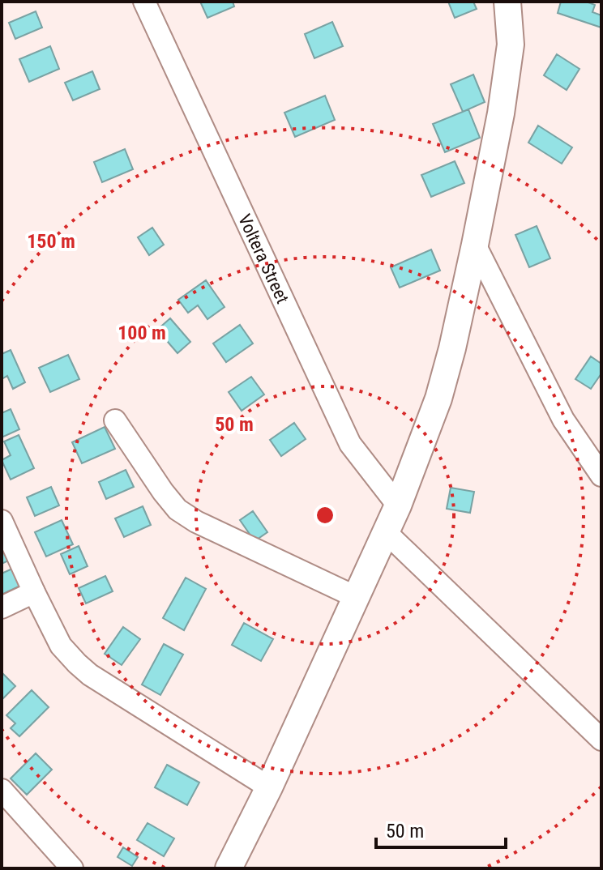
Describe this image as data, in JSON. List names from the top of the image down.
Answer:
{
  "streets": {
    "street": ["Voltera Street"]
  },
  "scale_bar": "50 m",
  "rings": ["150 m", "100 m", "50 m"]
}
